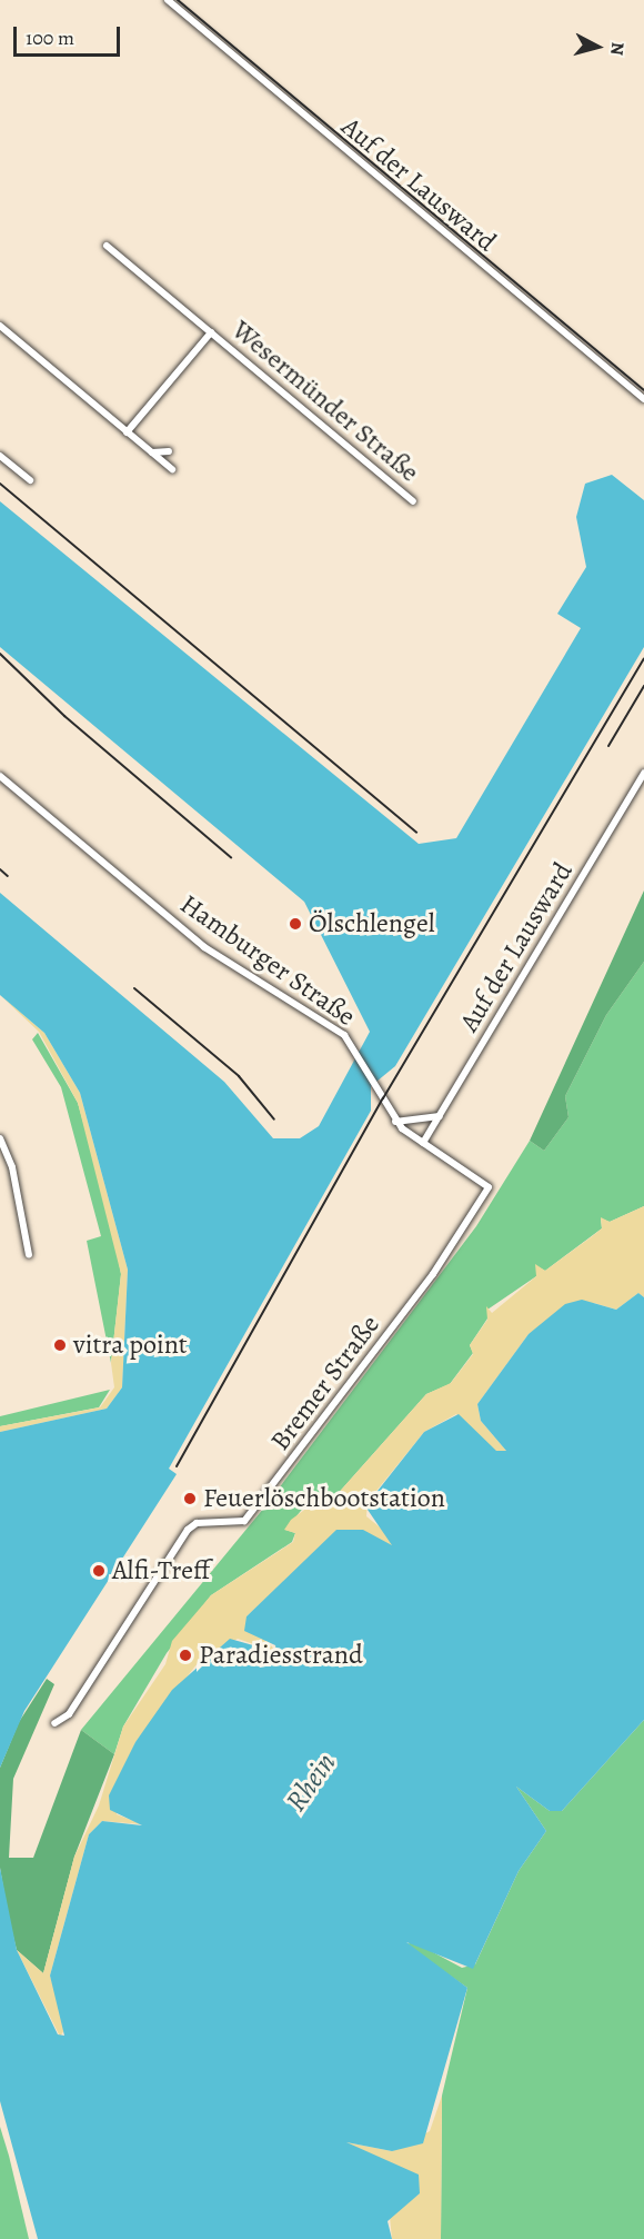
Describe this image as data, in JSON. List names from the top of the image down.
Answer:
{
  "streets": {
    "street": [
      "Auf der Lausward",
      "Wesermünder Straße",
      "Hamburger Straße",
      "Bremer Straße"
    ]
  },
  "crossings": [
    ["Auf der Lausward", "Hamburger Straße"],
    ["Auf der Lausward", "Bremer Straße"],
    ["Hamburger Straße", "Bremer Straße"]
  ],
  "water": ["Rhein"],
  "places": [
    "Ölschlengel",
    "vitra point",
    "Feuerlöschbootstation",
    "Alfi-Treff",
    "Paradiesstrand"
  ],
  "scale_bar": "100 m",
  "north": "right"
}
